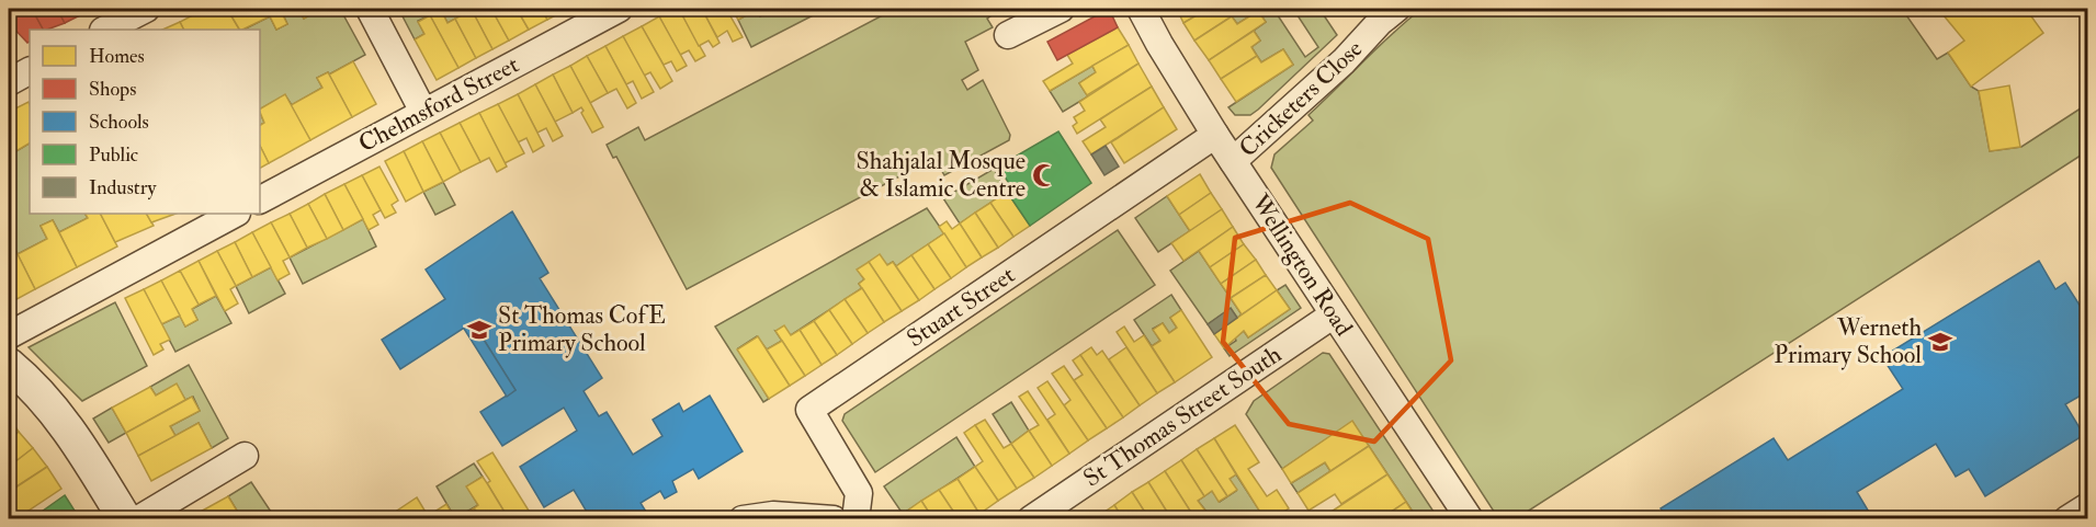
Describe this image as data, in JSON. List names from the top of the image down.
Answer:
{
  "streets": {
    "street": [
      "Cricketers Close",
      "Chelmsford Street",
      "Wellington Road",
      "Stuart Street",
      "St Thomas Street South"
    ]
  },
  "crossings": [
    ["Cricketers Close", "Wellington Road"],
    ["Wellington Road", "Stuart Street"],
    ["Wellington Road", "St Thomas Street South"]
  ],
  "places": {
    "mosque": ["Shahjalal Mosque & Islamic Centre"],
    "school or university": ["St Thomas CofE Primary School", "Werneth Primary School"]
  },
  "legend": [
    "Homes",
    "Shops",
    "Schools",
    "Public",
    "Industry"
  ]
}
